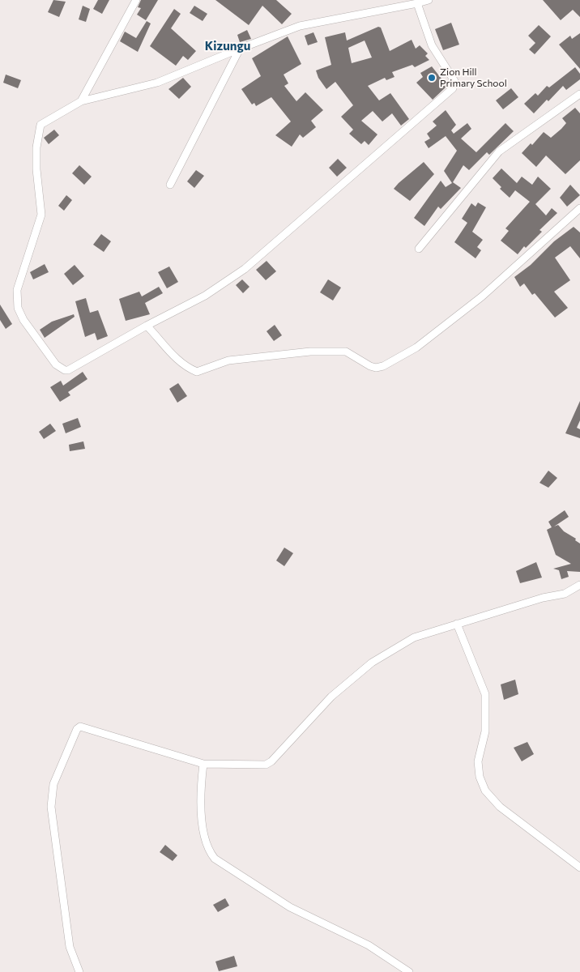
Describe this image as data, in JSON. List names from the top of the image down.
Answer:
{
  "districts": ["Kizungu"],
  "places": ["Zion Hill Primary School"]
}
